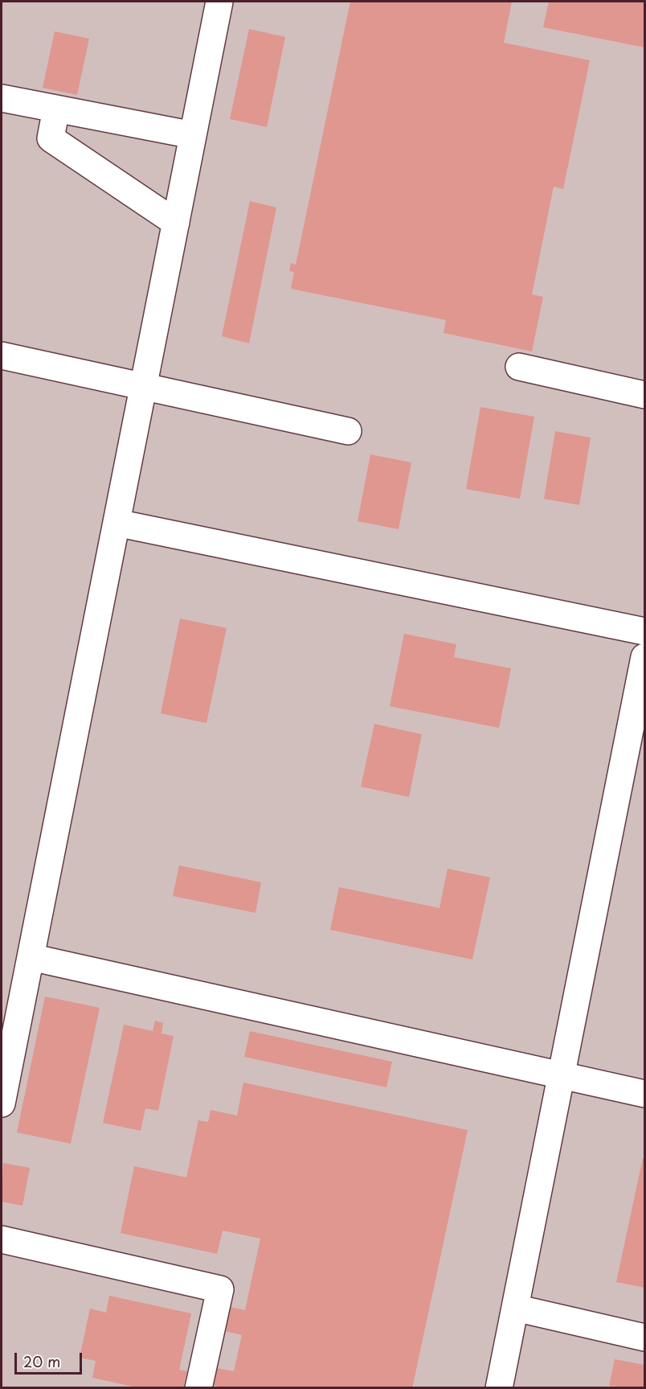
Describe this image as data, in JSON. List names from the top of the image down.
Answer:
{
  "scale_bar": "20 m"
}
